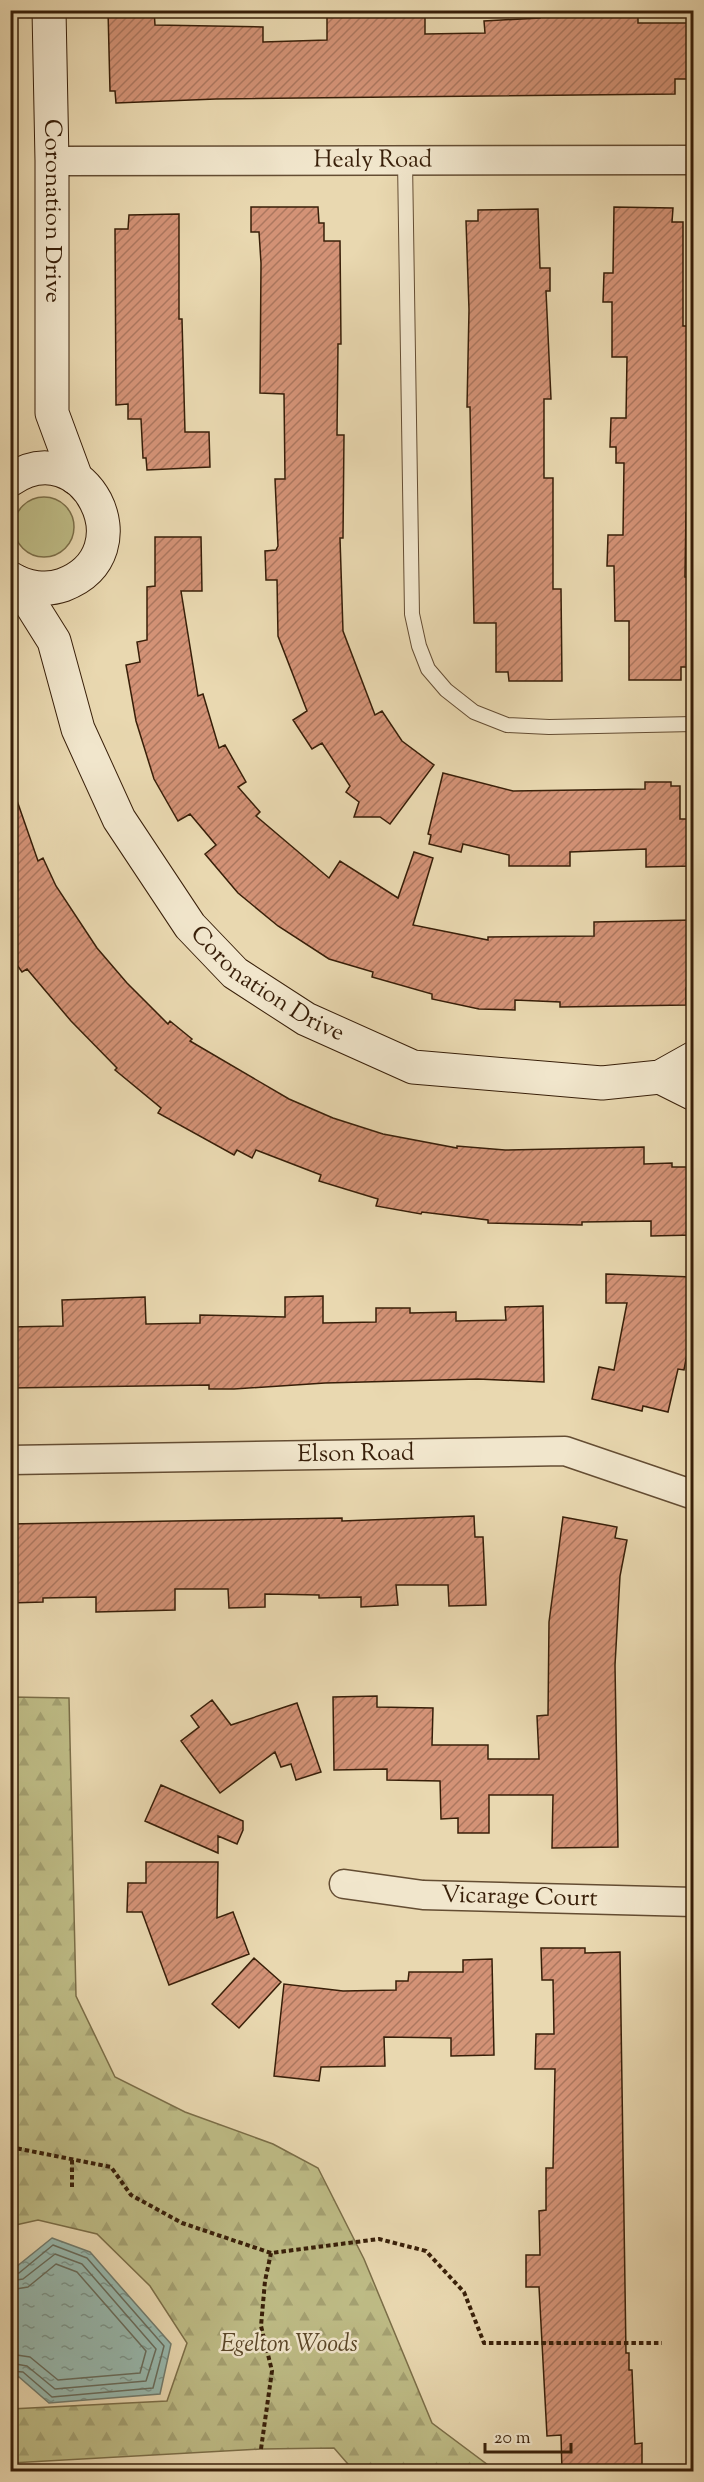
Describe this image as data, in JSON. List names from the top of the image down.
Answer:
{
  "streets": {
    "street": [
      "Healy Road",
      "Coronation Drive",
      "Elson Road",
      "Vicarage Court"
    ]
  },
  "crossings": [
    ["Healy Road", "Coronation Drive"]
  ],
  "parks": ["Egelton Woods"],
  "scale_bar": "20 m"
}
